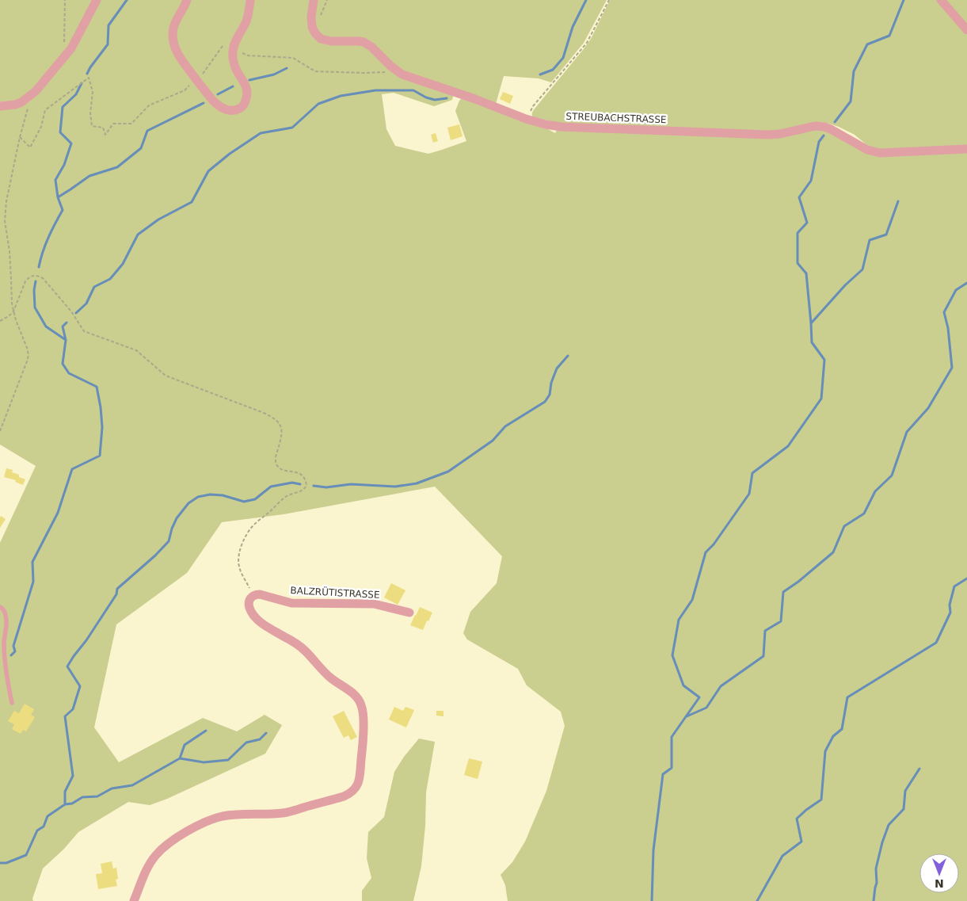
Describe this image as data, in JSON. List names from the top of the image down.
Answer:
{
  "streets": {
    "street": ["STREUBACHSTRASSE", "BALZRÜTISTRASSE"]
  },
  "north": "bottom"
}
